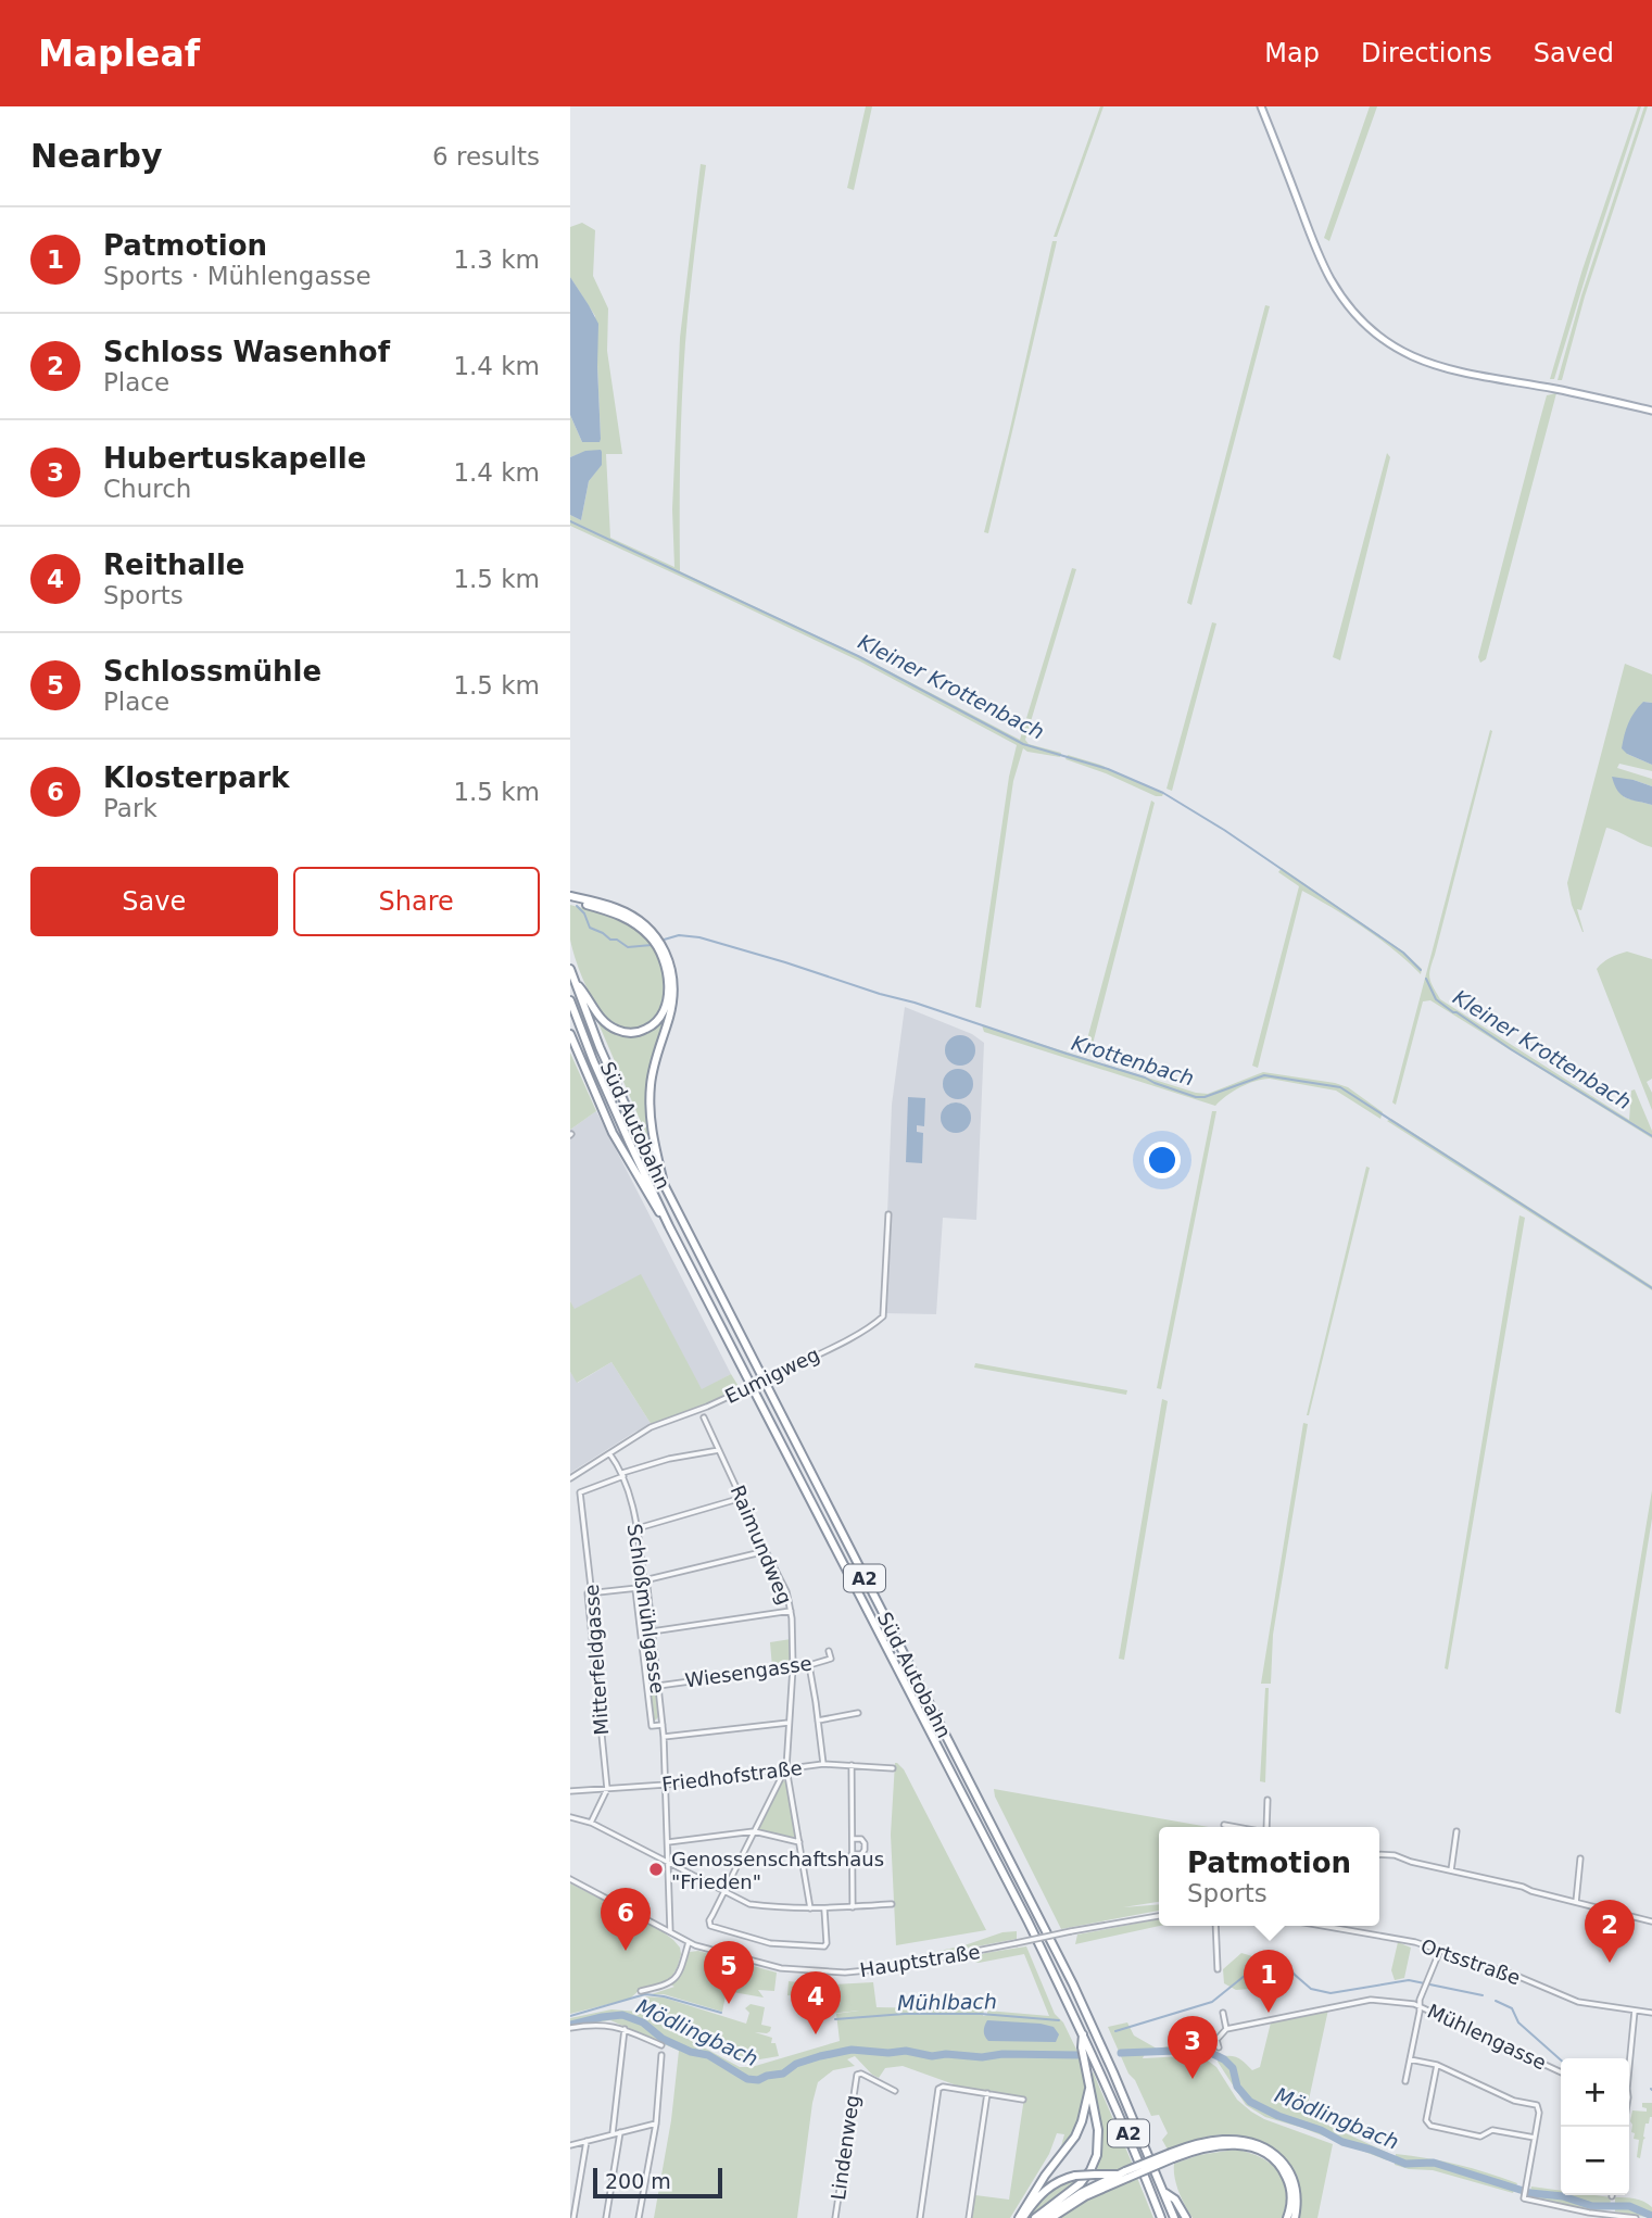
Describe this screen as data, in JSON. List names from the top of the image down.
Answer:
{
  "streets": {
    "highway": ["Süd Autobahn", "A2"],
    "street": [
      "Eumigweg",
      "Raimundweg",
      "Schloßmühlgasse",
      "Mitterfeldgasse",
      "Wiesengasse",
      "Friedhofstraße",
      "Hauptstraße",
      "Ortsstraße",
      "Mühlengasse",
      "Lindenweg"
    ]
  },
  "crossings": [
    ["Eumigweg", "Schloßmühlgasse"],
    ["Raimundweg", "Wiesengasse"],
    ["Raimundweg", "Friedhofstraße"],
    ["Schloßmühlgasse", "Mitterfeldgasse"],
    ["Schloßmühlgasse", "Wiesengasse"],
    ["Schloßmühlgasse", "Friedhofstraße"],
    ["Schloßmühlgasse", "Hauptstraße"],
    ["Mitterfeldgasse", "Friedhofstraße"]
  ],
  "water": [
    "Kleiner Krottenbach",
    "Krottenbach",
    "Mühlbach",
    "Mödlingbach"
  ],
  "places": ["Genossenschaftshaus \"Frieden\""],
  "scale_bar": "200 m",
  "page": {
    "header": "Mapleaf",
    "nav": ["Map", "Directions", "Saved"],
    "heading": ["Nearby", "6 results"],
    "list": [
      {
        "mark": "1",
        "name": "Patmotion",
        "note": "Sports · Mühlengasse",
        "value": "1.3 km"
      },
      {
        "mark": "2",
        "name": "Schloss Wasenhof",
        "note": "Place",
        "value": "1.4 km"
      },
      {
        "mark": "3",
        "name": "Hubertuskapelle",
        "note": "Church",
        "value": "1.4 km"
      },
      {
        "mark": "4",
        "name": "Reithalle",
        "note": "Sports",
        "value": "1.5 km"
      },
      {
        "mark": "5",
        "name": "Schlossmühle",
        "note": "Place",
        "value": "1.5 km"
      },
      {
        "mark": "6",
        "name": "Klosterpark",
        "note": "Park",
        "value": "1.5 km"
      }
    ],
    "buttons": ["Save", "Share"],
    "popup": ["Patmotion", "Sports"],
    "pins": [
      "6",
      "2",
      "5",
      "1",
      "4",
      "3"
    ],
    "map_buttons": ["+", "−"],
    "scale": "200 m"
  }
}
